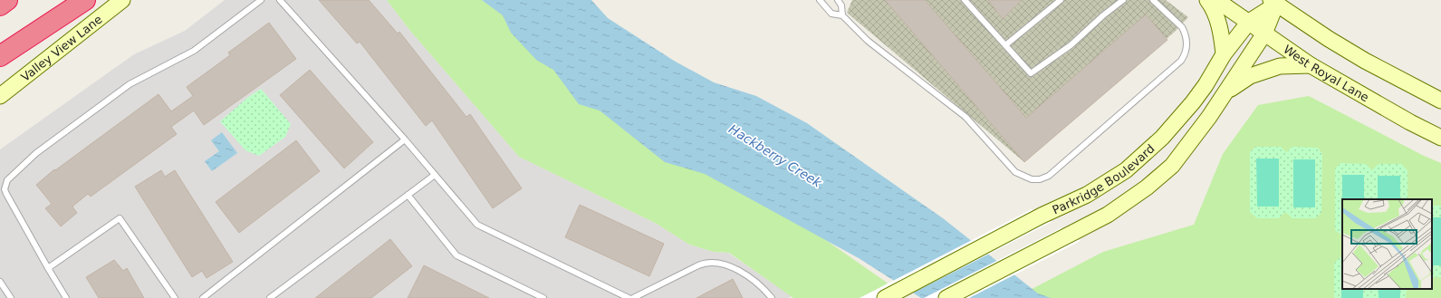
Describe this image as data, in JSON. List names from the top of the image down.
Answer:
{
  "streets": {
    "street": ["Valley View Lane", "West Royal Lane", "Parkridge Boulevard"]
  },
  "crossings": [
    ["West Royal Lane", "Parkridge Boulevard"]
  ],
  "water": ["Hackberry Creek"]
}
